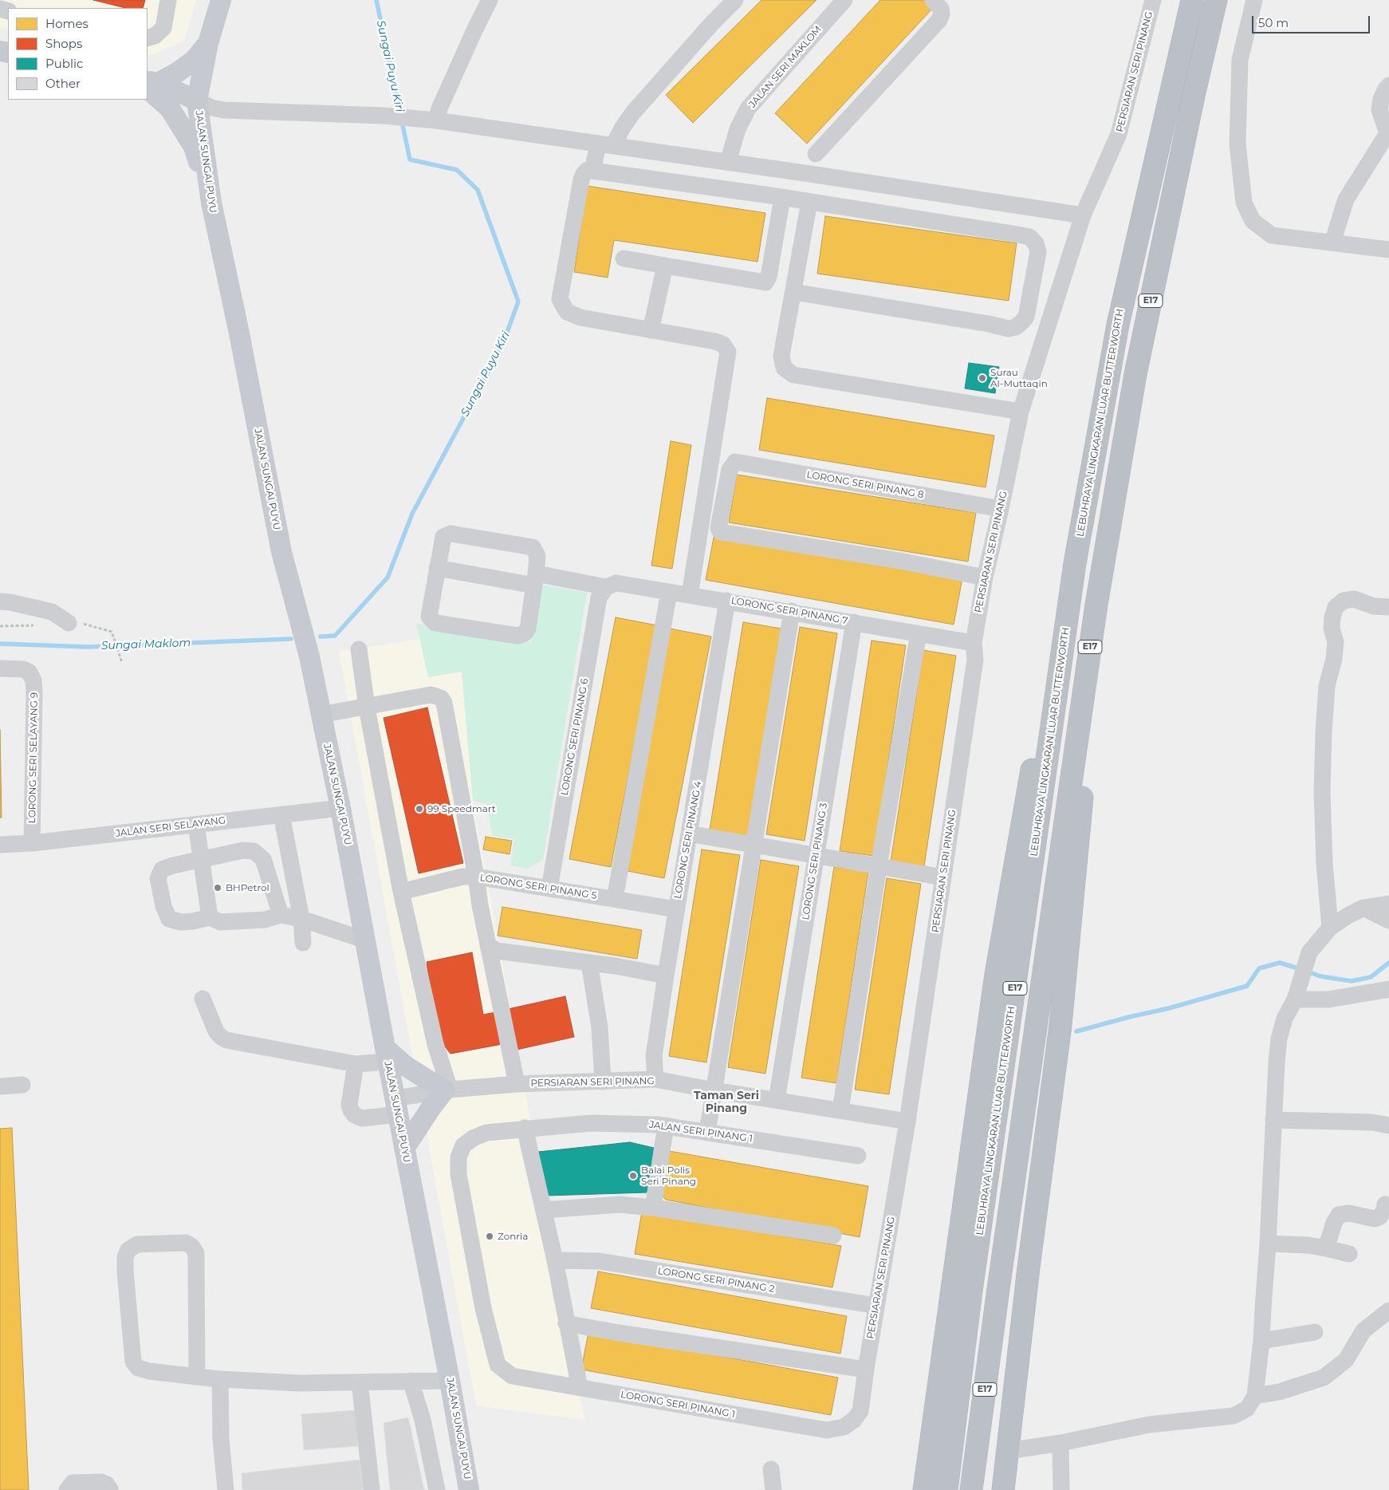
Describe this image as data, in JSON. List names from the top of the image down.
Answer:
{
  "streets": {
    "highway": ["E17", "LEBUHRAYA LINGKARAN LUAR BUTTERWORTH"],
    "main road": ["JALAN SUNGAI PUYU"],
    "street": [
      "JALAN SERI MAKLOM",
      "PERSIARAN SERI PINANG",
      "LORONG SERI PINANG 8",
      "LORONG SERI PINANG 7",
      "LORONG SERI PINANG 6",
      "LORONG SERI SELAYANG 9",
      "JALAN SERI SELAYANG",
      "LORONG SERI PINANG 4",
      "LORONG SERI PINANG 3",
      "LORONG SERI PINANG 5",
      "JALAN SERI PINANG 1",
      "LORONG SERI PINANG 2",
      "LORONG SERI PINANG 1"
    ]
  },
  "crossings": [
    ["PERSIARAN SERI PINANG", "JALAN SUNGAI PUYU"],
    ["PERSIARAN SERI PINANG", "LORONG SERI PINANG 8"],
    ["PERSIARAN SERI PINANG", "LORONG SERI PINANG 7"],
    ["PERSIARAN SERI PINANG", "LORONG SERI PINANG 4"],
    ["PERSIARAN SERI PINANG", "LORONG SERI PINANG 3"],
    ["PERSIARAN SERI PINANG", "LORONG SERI PINANG 2"],
    ["PERSIARAN SERI PINANG", "LORONG SERI PINANG 1"],
    ["JALAN SUNGAI PUYU", "JALAN SERI SELAYANG"],
    ["LORONG SERI PINANG 7", "LORONG SERI PINANG 6"],
    ["LORONG SERI PINANG 7", "LORONG SERI PINANG 4"],
    ["LORONG SERI PINANG 7", "LORONG SERI PINANG 3"],
    ["LORONG SERI PINANG 6", "LORONG SERI PINANG 5"],
    ["LORONG SERI SELAYANG 9", "JALAN SERI SELAYANG"],
    ["LORONG SERI PINANG 4", "LORONG SERI PINANG 5"],
    ["JALAN SERI PINANG 1", "LORONG SERI PINANG 1"]
  ],
  "districts": ["Taman Seri Pinang"],
  "water": ["Sungai Puyu Kiri", "Sungai Maklom"],
  "places": [
    "Surau Al-Muttaqin",
    "99 Speedmart",
    "BHPetrol",
    "Balai Polis Seri Pinang",
    "Zonria"
  ],
  "legend": [
    "Homes",
    "Shops",
    "Public",
    "Other"
  ],
  "scale_bar": "50 m"
}
